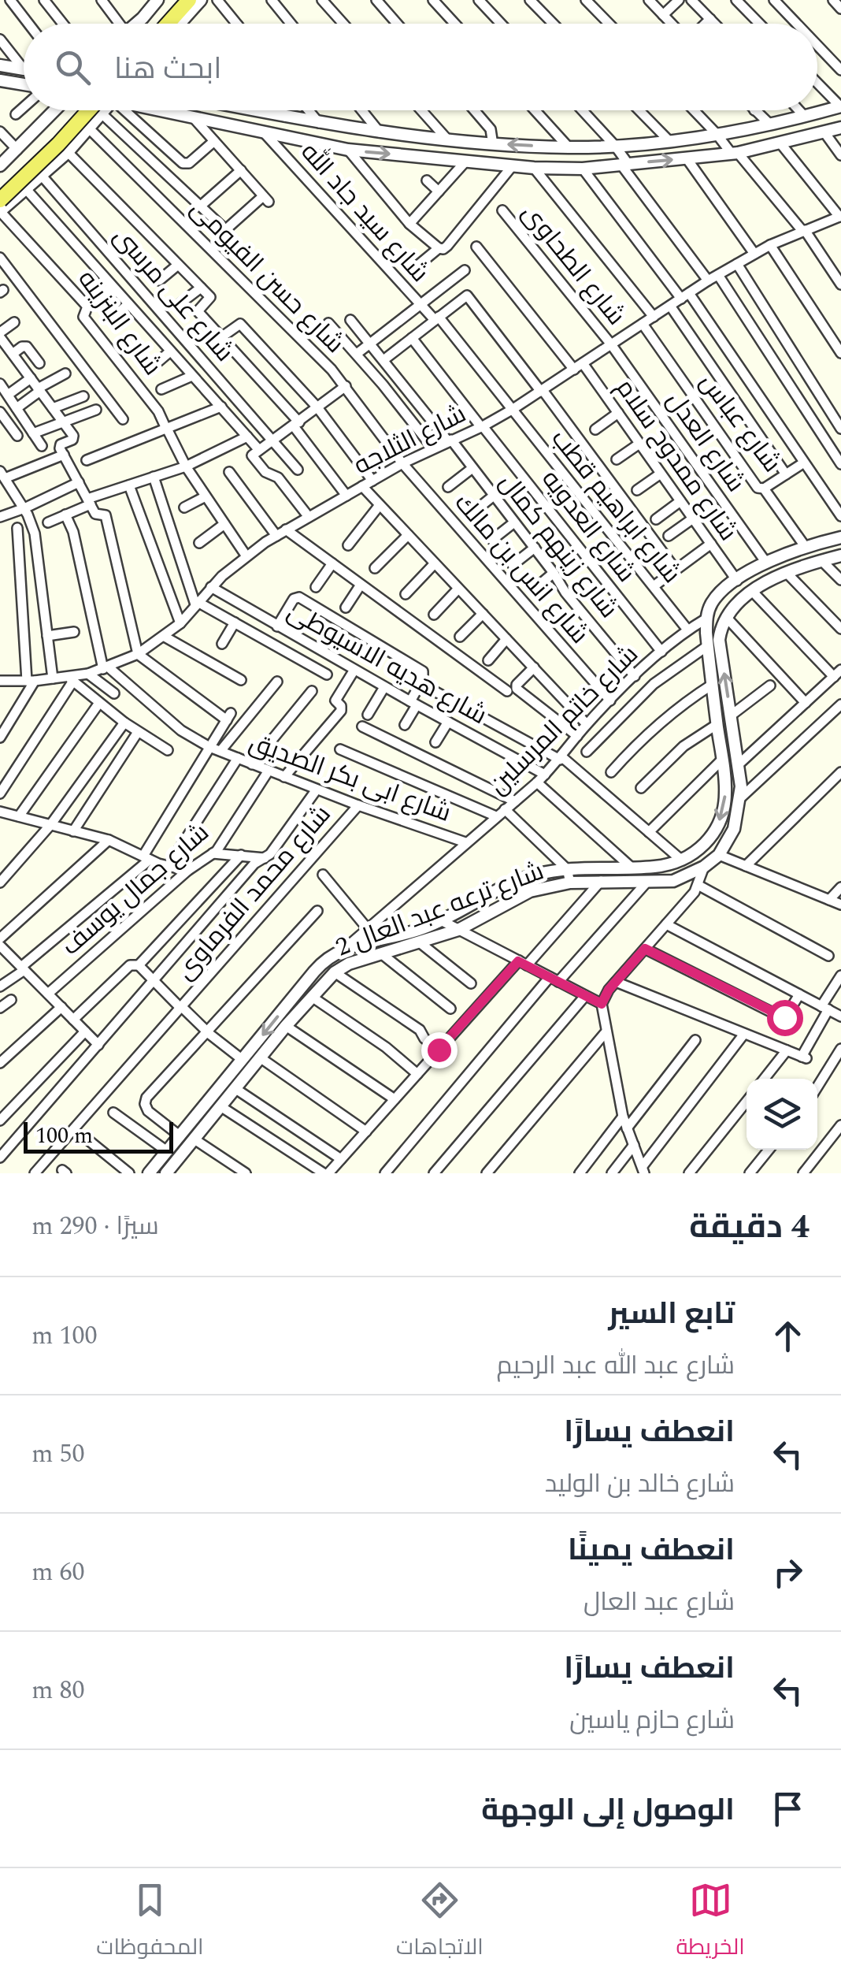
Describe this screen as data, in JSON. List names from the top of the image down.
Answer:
{
  "streets": {
    "street": [
      "شارع سيد جاد الله",
      "شارع الطحاوى",
      "شارع حسن الفيومى",
      "شارع على مرسى",
      "شارع البنزينه",
      "شارع عباس",
      "شارع الثلاجه",
      "شارع العدل",
      "شارع ممدوح سلام",
      "شارع ابراهيم قطب",
      "شارع العدويه",
      "شارع زينهم كمال",
      "شارع انس بن مالك",
      "شارع هديه الاسيوطى",
      "شارع خاتم المرسلين",
      "شارع ابى بكر الصديق",
      "شارع جمال يوسف",
      "شارع محمد الفرماوى",
      "شارع ترعه عبد العال 2"
    ]
  },
  "crossings": [
    ["شارع سيد جاد الله", "شارع الثلاجه"],
    ["شارع سيد جاد الله", "شارع ابراهيم قطب"],
    ["شارع الطحاوى", "شارع الثلاجه"],
    ["شارع الطحاوى", "شارع العدل"],
    ["شارع حسن الفيومى", "شارع الثلاجه"],
    ["شارع حسن الفيومى", "شارع انس بن مالك"],
    ["شارع عباس", "شارع الثلاجه"],
    ["شارع الثلاجه", "شارع العدل"],
    ["شارع الثلاجه", "شارع ممدوح سلام"],
    ["شارع الثلاجه", "شارع ابراهيم قطب"],
    ["شارع الثلاجه", "شارع العدويه"],
    ["شارع الثلاجه", "شارع زينهم كمال"],
    ["شارع الثلاجه", "شارع انس بن مالك"],
    ["شارع الثلاجه", "شارع هديه الاسيوطى"],
    ["شارع الثلاجه", "شارع ابى بكر الصديق"],
    ["شارع ابراهيم قطب", "شارع خاتم المرسلين"],
    ["شارع العدويه", "شارع خاتم المرسلين"],
    ["شارع زينهم كمال", "شارع خاتم المرسلين"],
    ["شارع انس بن مالك", "شارع خاتم المرسلين"],
    ["شارع هديه الاسيوطى", "شارع خاتم المرسلين"],
    ["شارع خاتم المرسلين", "شارع ابى بكر الصديق"],
    ["شارع خاتم المرسلين", "شارع ترعه عبد العال 2"],
    ["شارع ابى بكر الصديق", "شارع جمال يوسف"],
    ["شارع ابى بكر الصديق", "شارع محمد الفرماوى"]
  ],
  "scale_bar": "100 m",
  "page": {
    "search": "ابحث هنا",
    "scale": "100 m",
    "heading": ["4 دقيقة", "سيرًا · 290 m"],
    "list": [
      ["تابع السير", "شارع عبد الله عبد الرحيم", "100 m"],
      ["انعطف يسارًا", "شارع خالد بن الوليد", "50 m"],
      ["انعطف يمينًا", "شارع عبد العال", "60 m"],
      ["انعطف يسارًا", "شارع حازم ياسين", "80 m"],
      "الوصول إلى الوجهة"
    ],
    "nav": ["الخريطة", "الاتجاهات", "المحفوظات"]
  }
}
